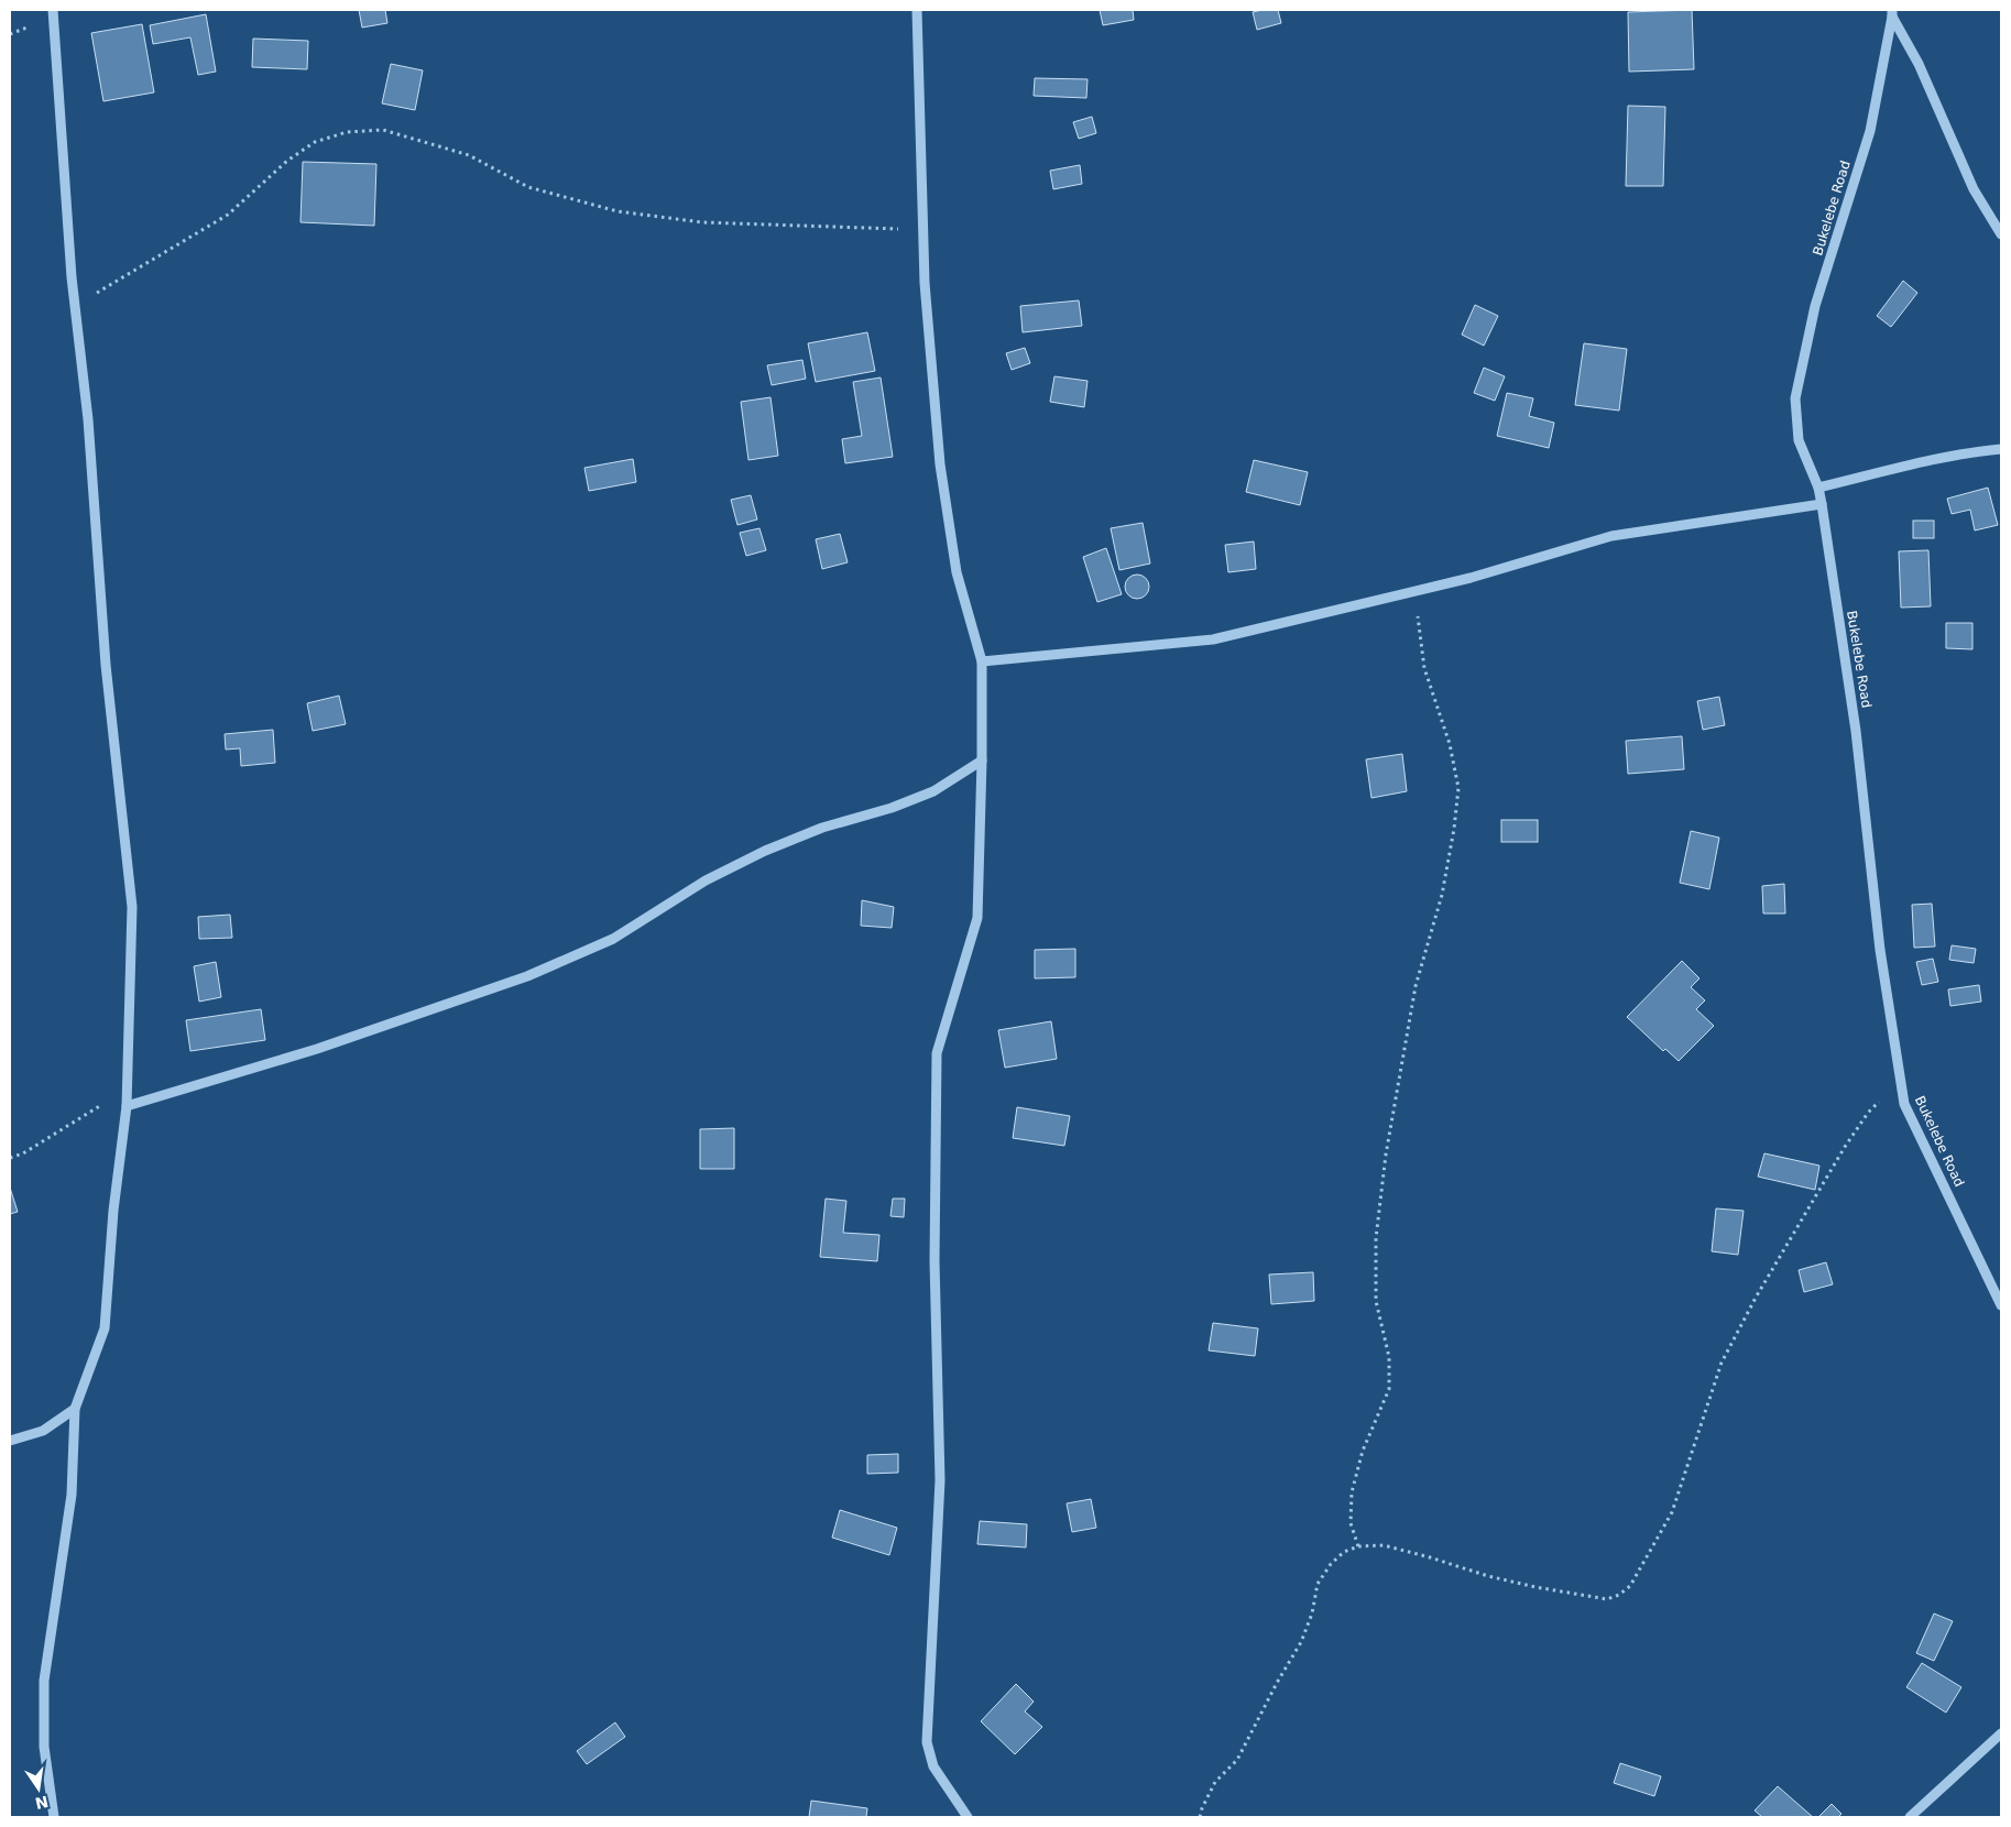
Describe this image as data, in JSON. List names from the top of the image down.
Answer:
{
  "streets": {
    "street": ["Bukelebe Road"]
  },
  "north": "bottom"
}
